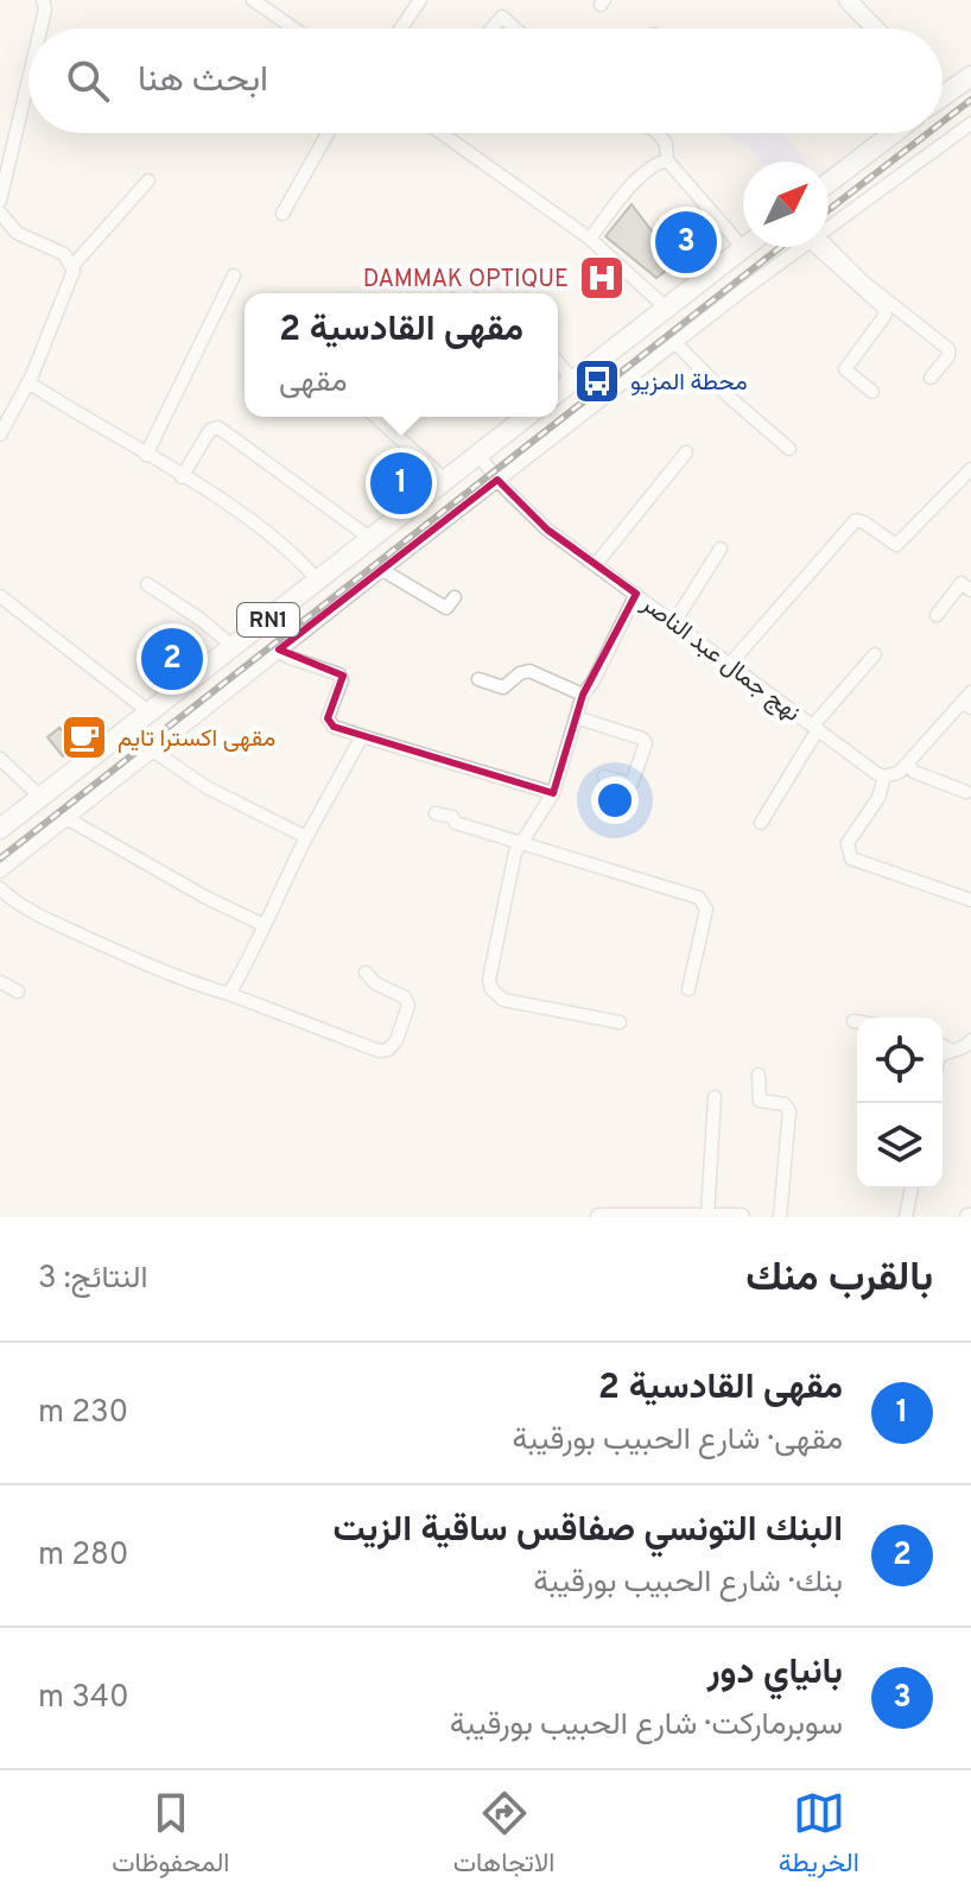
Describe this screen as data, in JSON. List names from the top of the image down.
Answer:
{
  "streets": {
    "main road": ["RN1"],
    "street": ["نهج جمال عبد الناصر"]
  },
  "crossings": [
    ["RN1", "نهج جمال عبد الناصر"]
  ],
  "places": {
    "hospital": ["DAMMAK OPTIQUE"],
    "bus stop": ["محطة المزيو"],
    "cafe": ["مقهى اكسترا تايم"]
  },
  "north": "top right",
  "page": {
    "search": "ابحث هنا",
    "pins": ["3", "1", "2"],
    "popup": ["مقهى القادسية 2", "مقهى"],
    "heading": ["بالقرب منك", "النتائج: 3"],
    "list": [
      {
        "mark": "1",
        "name": "مقهى القادسية 2",
        "note": "مقهى · شارع الحبيب بورقيبة",
        "value": "230 m"
      },
      {
        "mark": "2",
        "name": "البنك التونسي صفاقس ساقية الزيت",
        "note": "بنك · شارع الحبيب بورقيبة",
        "value": "280 m"
      },
      {
        "mark": "3",
        "name": "بانياي دور",
        "note": "سوبرماركت · شارع الحبيب بورقيبة",
        "value": "340 m"
      }
    ],
    "nav": ["الخريطة", "الاتجاهات", "المحفوظات"]
  }
}
